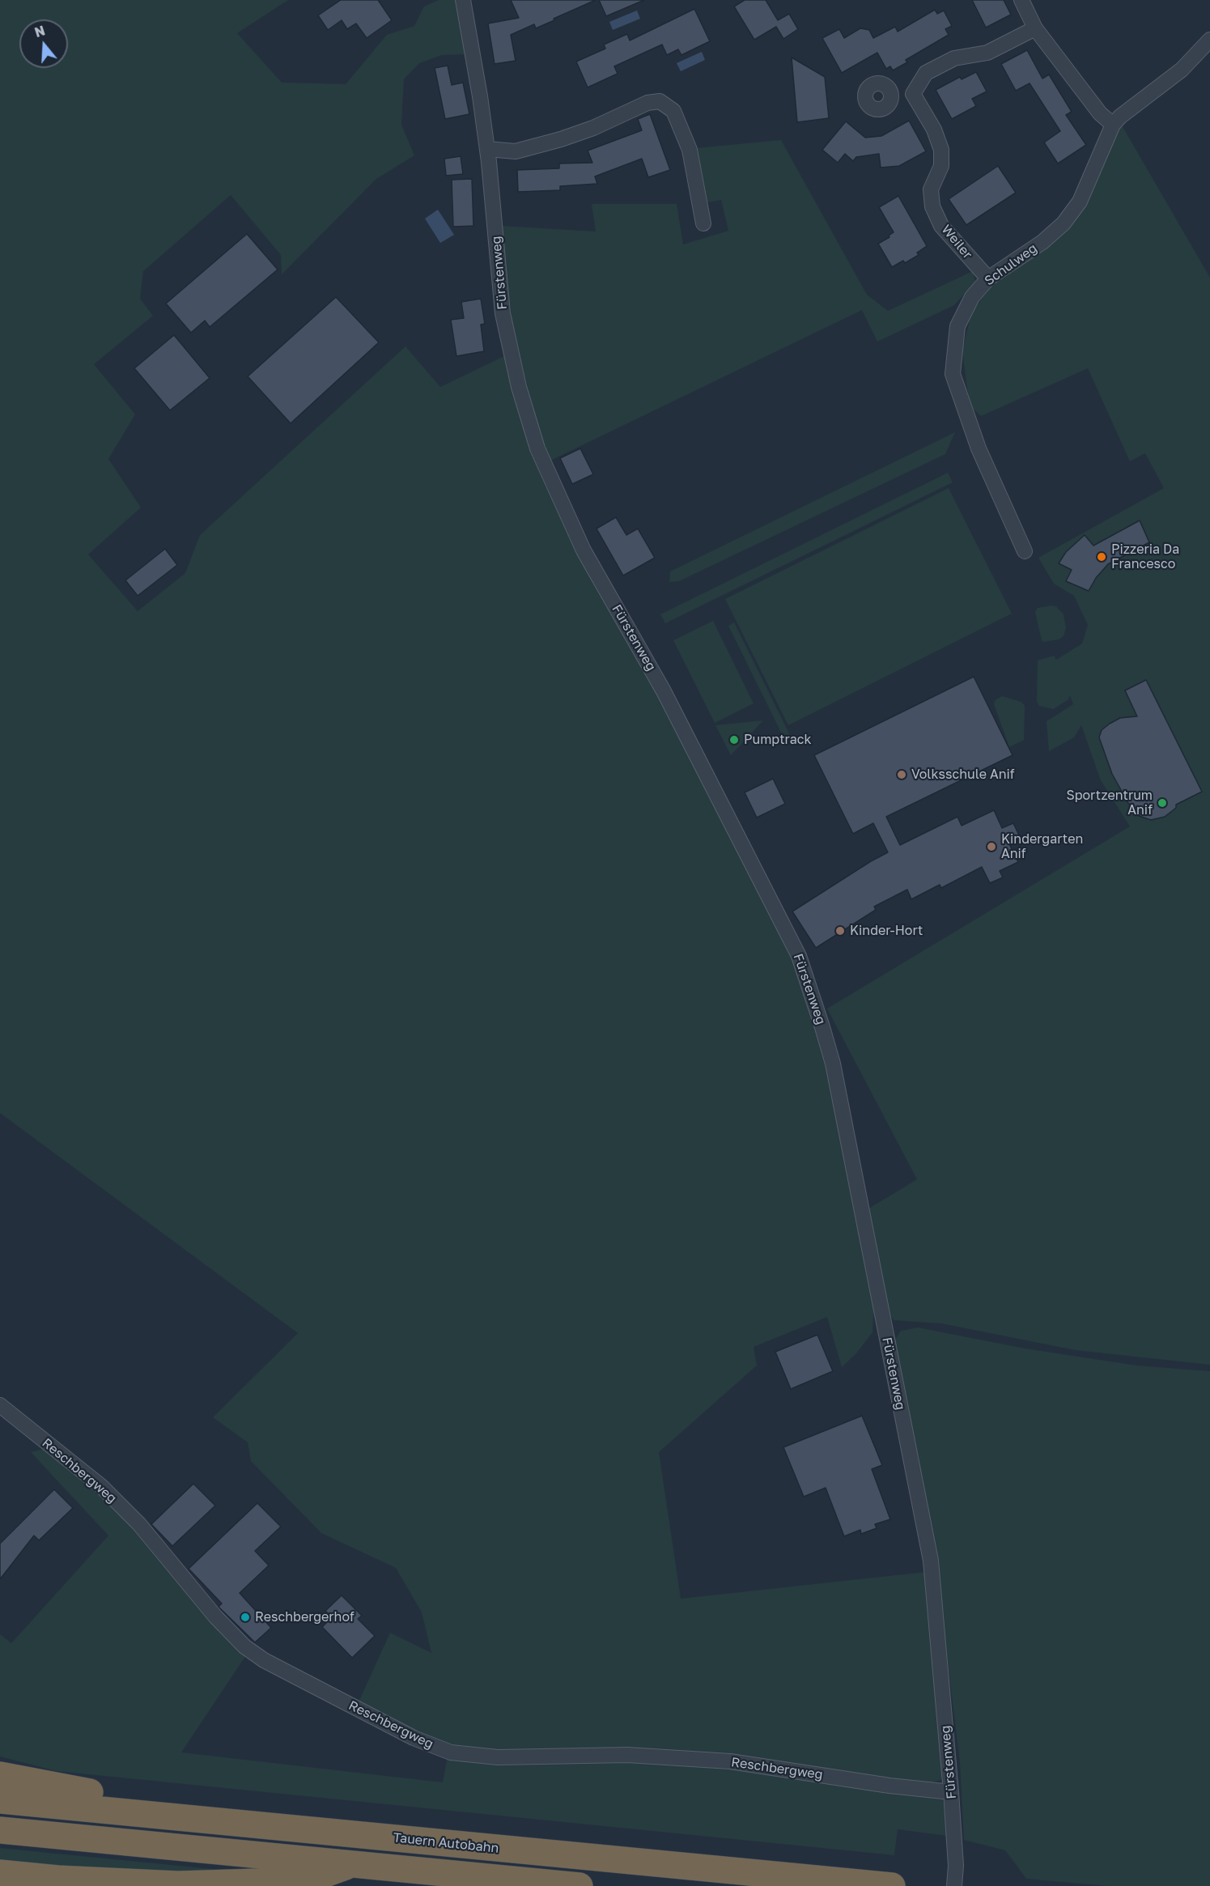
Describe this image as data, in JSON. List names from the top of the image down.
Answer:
{
  "streets": {
    "highway": ["Tauern Autobahn"],
    "street": [
      "Weiler",
      "Schulweg",
      "Fürstenweg",
      "Reschbergweg"
    ]
  },
  "crossings": [
    ["Weiler", "Schulweg"],
    ["Fürstenweg", "Reschbergweg"]
  ],
  "places": [
    "Pizzeria Da Francesco",
    "Pumptrack",
    "Volksschule Anif",
    "Sportzentrum Anif",
    "Kindergarten Anif",
    "Kinder-Hort",
    "Reschbergerhof"
  ],
  "north": "top"
}
